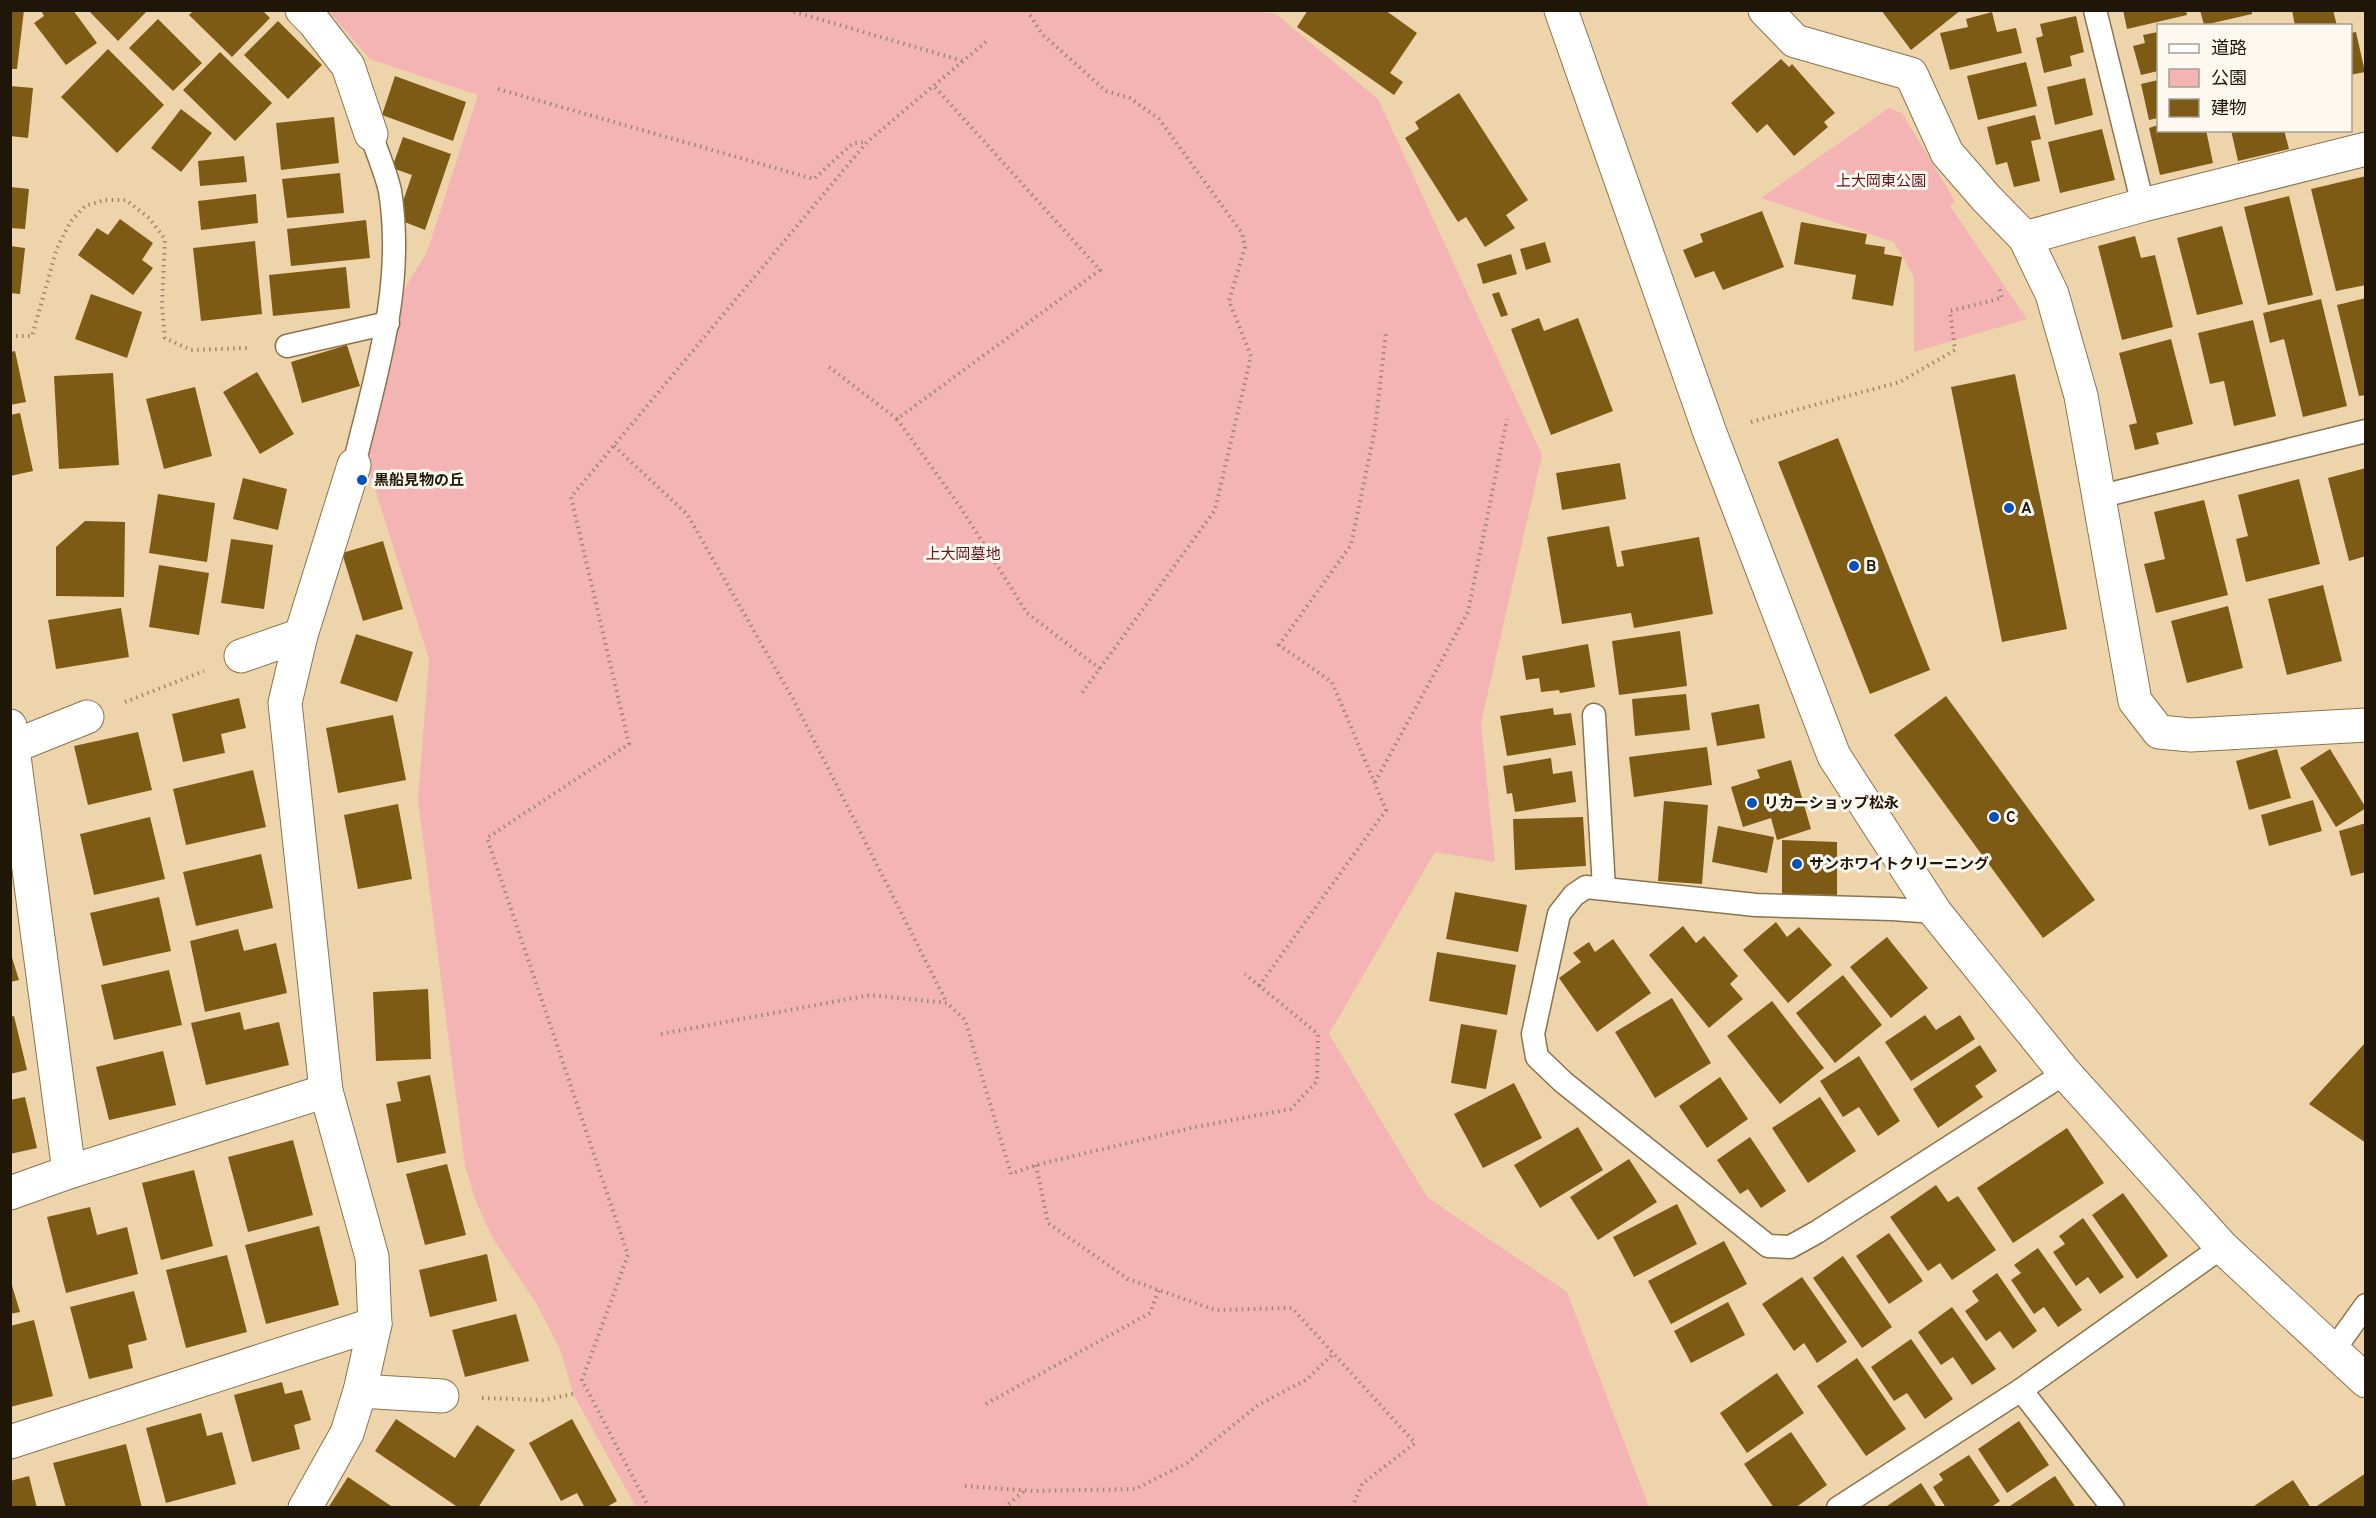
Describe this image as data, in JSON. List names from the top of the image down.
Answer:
{
  "parks": ["上大岡東公園", "上大岡墓地"],
  "places": [
    "黒船見物の丘",
    "A",
    "B",
    "リカーショップ松永",
    "C",
    "サンホワイトクリーニング"
  ],
  "legend": ["道路", "公園", "建物"]
}
